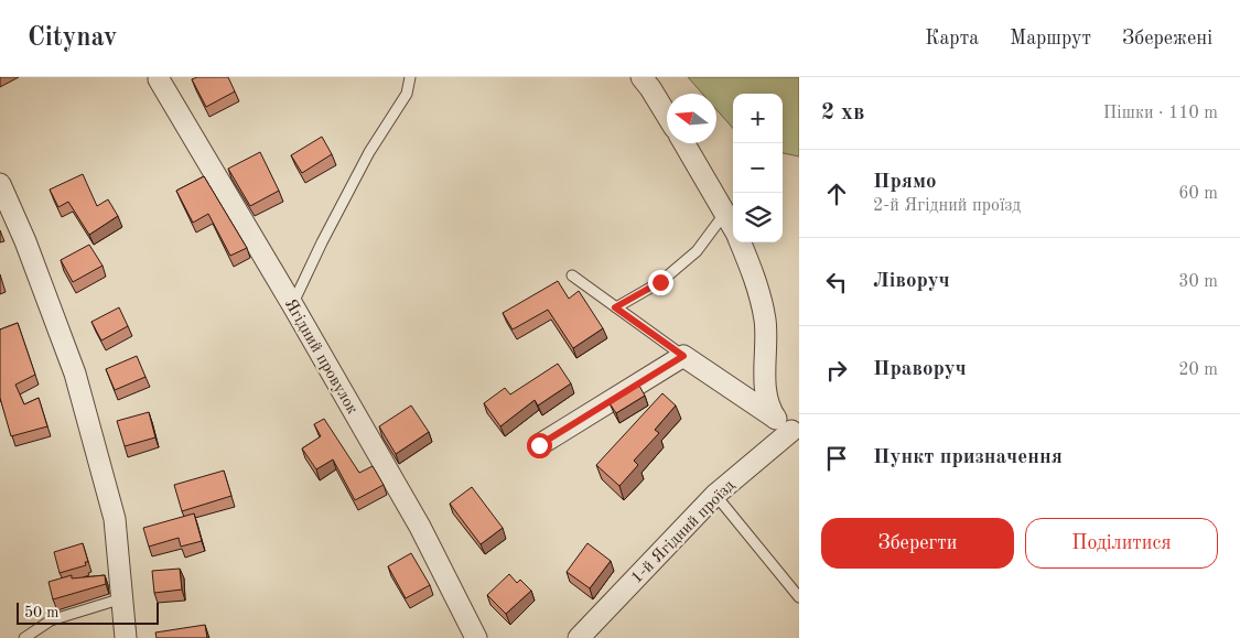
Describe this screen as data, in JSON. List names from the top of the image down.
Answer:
{
  "streets": {
    "street": ["Ягідний провулок", "1-й Ягідний проїзд"]
  },
  "scale_bar": "50 m",
  "north": "left",
  "page": {
    "header": "Citynav",
    "nav": ["Карта", "Маршрут", "Збережені"],
    "heading": ["2 хв", "Пішки · 110 m"],
    "map_buttons": ["+", "−"],
    "list": [
      ["Прямо", "2-й Ягідний проїзд", "60 m"],
      ["Ліворуч", "30 m"],
      ["Праворуч", "20 m"],
      "Пункт призначення"
    ],
    "buttons": ["Зберегти", "Поділитися"],
    "scale": "50 m"
  }
}
